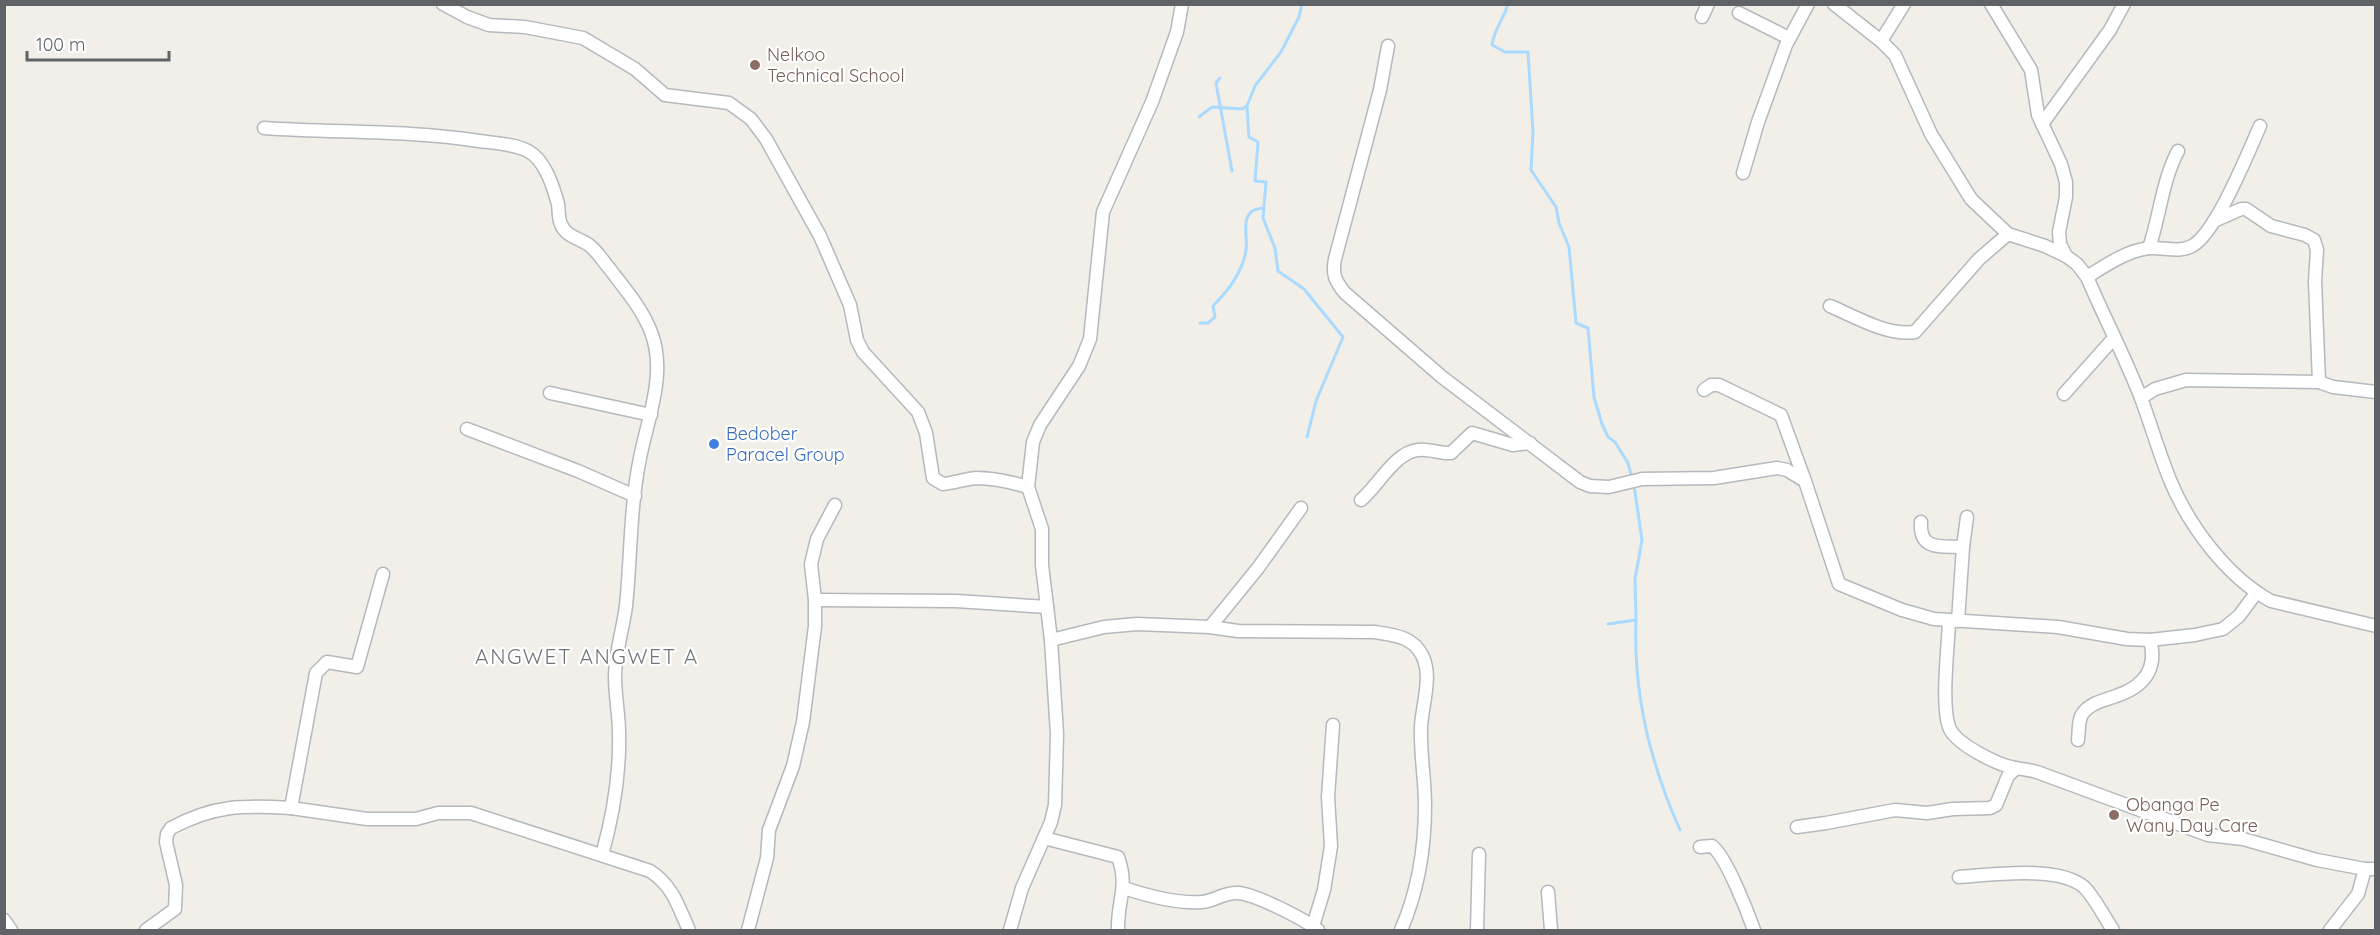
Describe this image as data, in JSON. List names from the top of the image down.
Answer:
{
  "districts": ["ANGWET ANGWET A"],
  "places": ["Nelkoo Technical School", "Bedober Paracel Group", "Obanga Pe Wany Day Care"],
  "scale_bar": "100 m"
}
